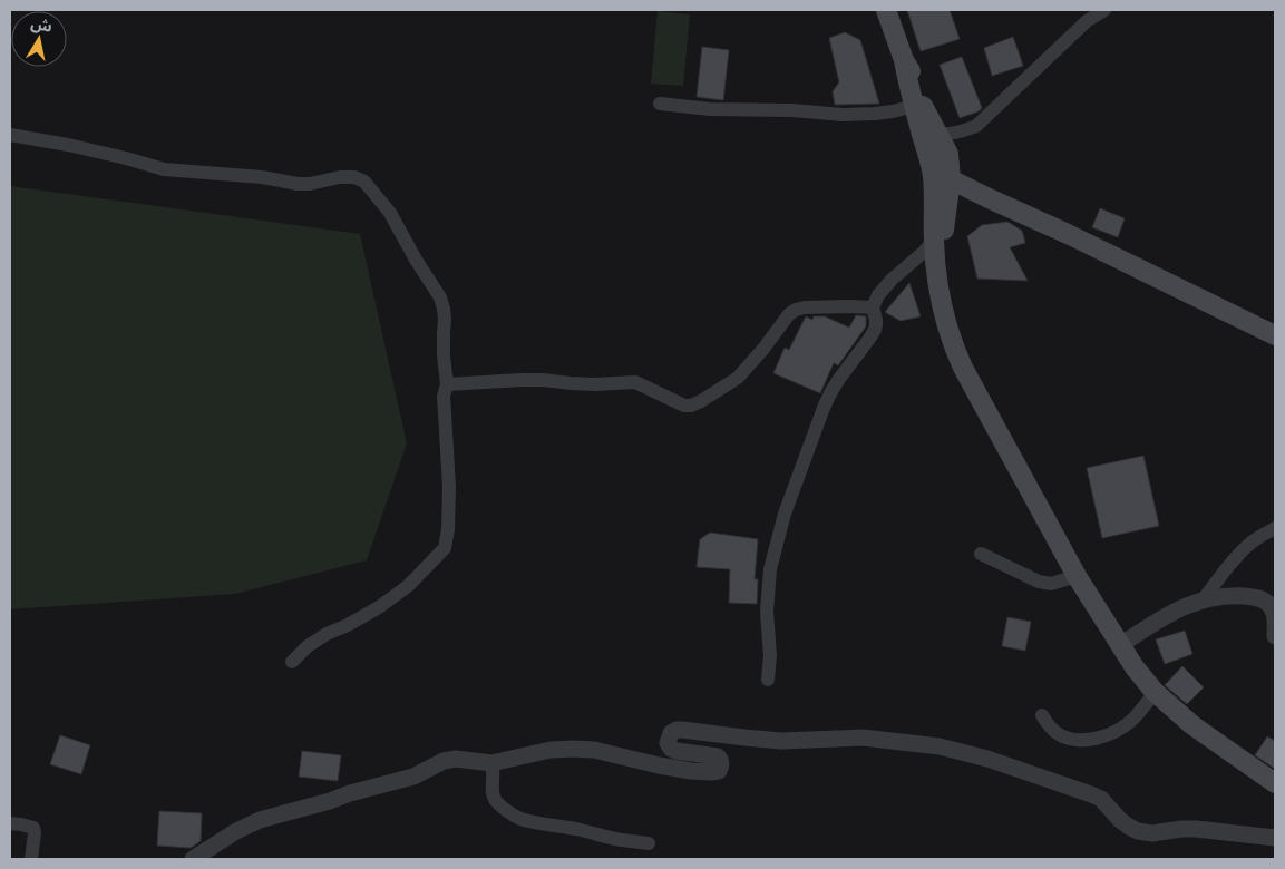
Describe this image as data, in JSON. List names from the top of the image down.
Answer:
{
  "north": "top"
}
